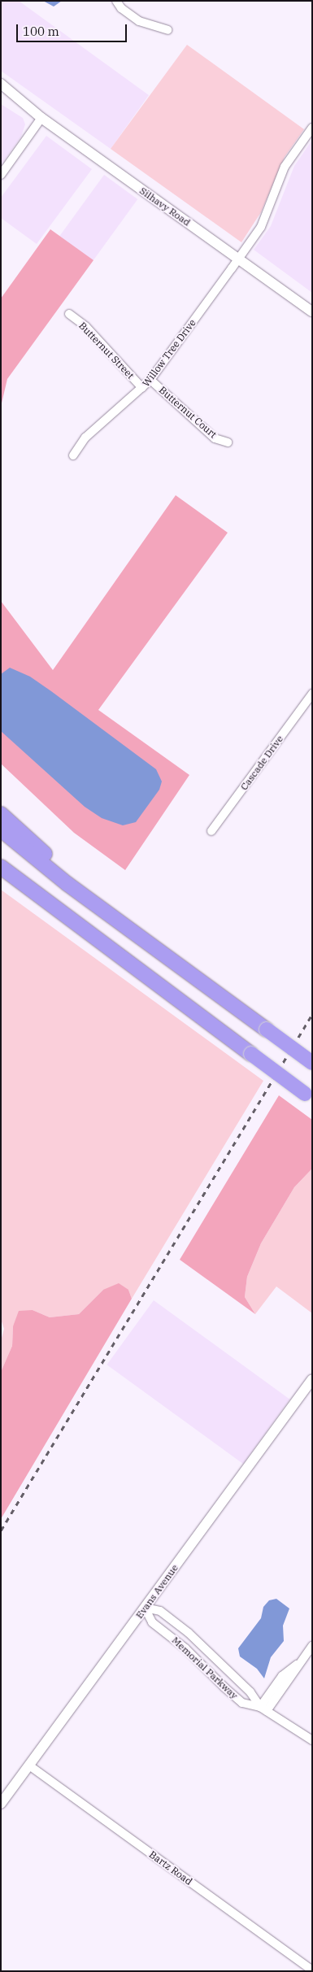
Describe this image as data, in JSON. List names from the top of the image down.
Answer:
{
  "streets": {
    "street": [
      "Silhavy Road",
      "Butternut Street",
      "Willow Tree Drive",
      "Butternut Court",
      "Cascade Drive",
      "Evans Avenue",
      "Memorial Parkway",
      "Bartz Road"
    ]
  },
  "crossings": [
    ["Silhavy Road", "Willow Tree Drive"],
    ["Butternut Street", "Willow Tree Drive"],
    ["Willow Tree Drive", "Butternut Court"],
    ["Evans Avenue", "Memorial Parkway"],
    ["Evans Avenue", "Bartz Road"]
  ],
  "scale_bar": "100 m"
}
